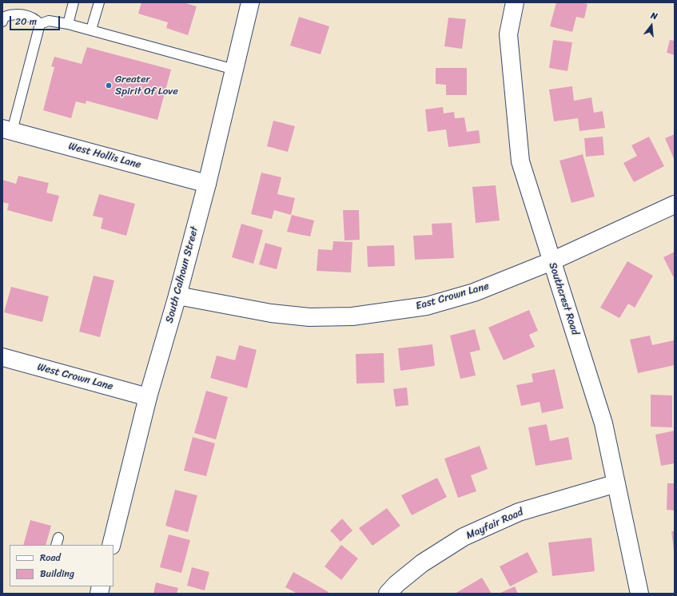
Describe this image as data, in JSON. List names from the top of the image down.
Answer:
{
  "streets": {
    "street": [
      "West Hollis Lane",
      "South Calhoun Street",
      "East Crown Lane",
      "Southcrest Road",
      "West Crown Lane",
      "Mayfair Road"
    ]
  },
  "crossings": [
    ["West Hollis Lane", "South Calhoun Street"],
    ["South Calhoun Street", "East Crown Lane"],
    ["South Calhoun Street", "West Crown Lane"],
    ["East Crown Lane", "Southcrest Road"],
    ["Southcrest Road", "Mayfair Road"]
  ],
  "places": ["Greater Spirit Of Love"],
  "legend": ["Road", "Building"],
  "scale_bar": "20 m",
  "north": "top"
}
